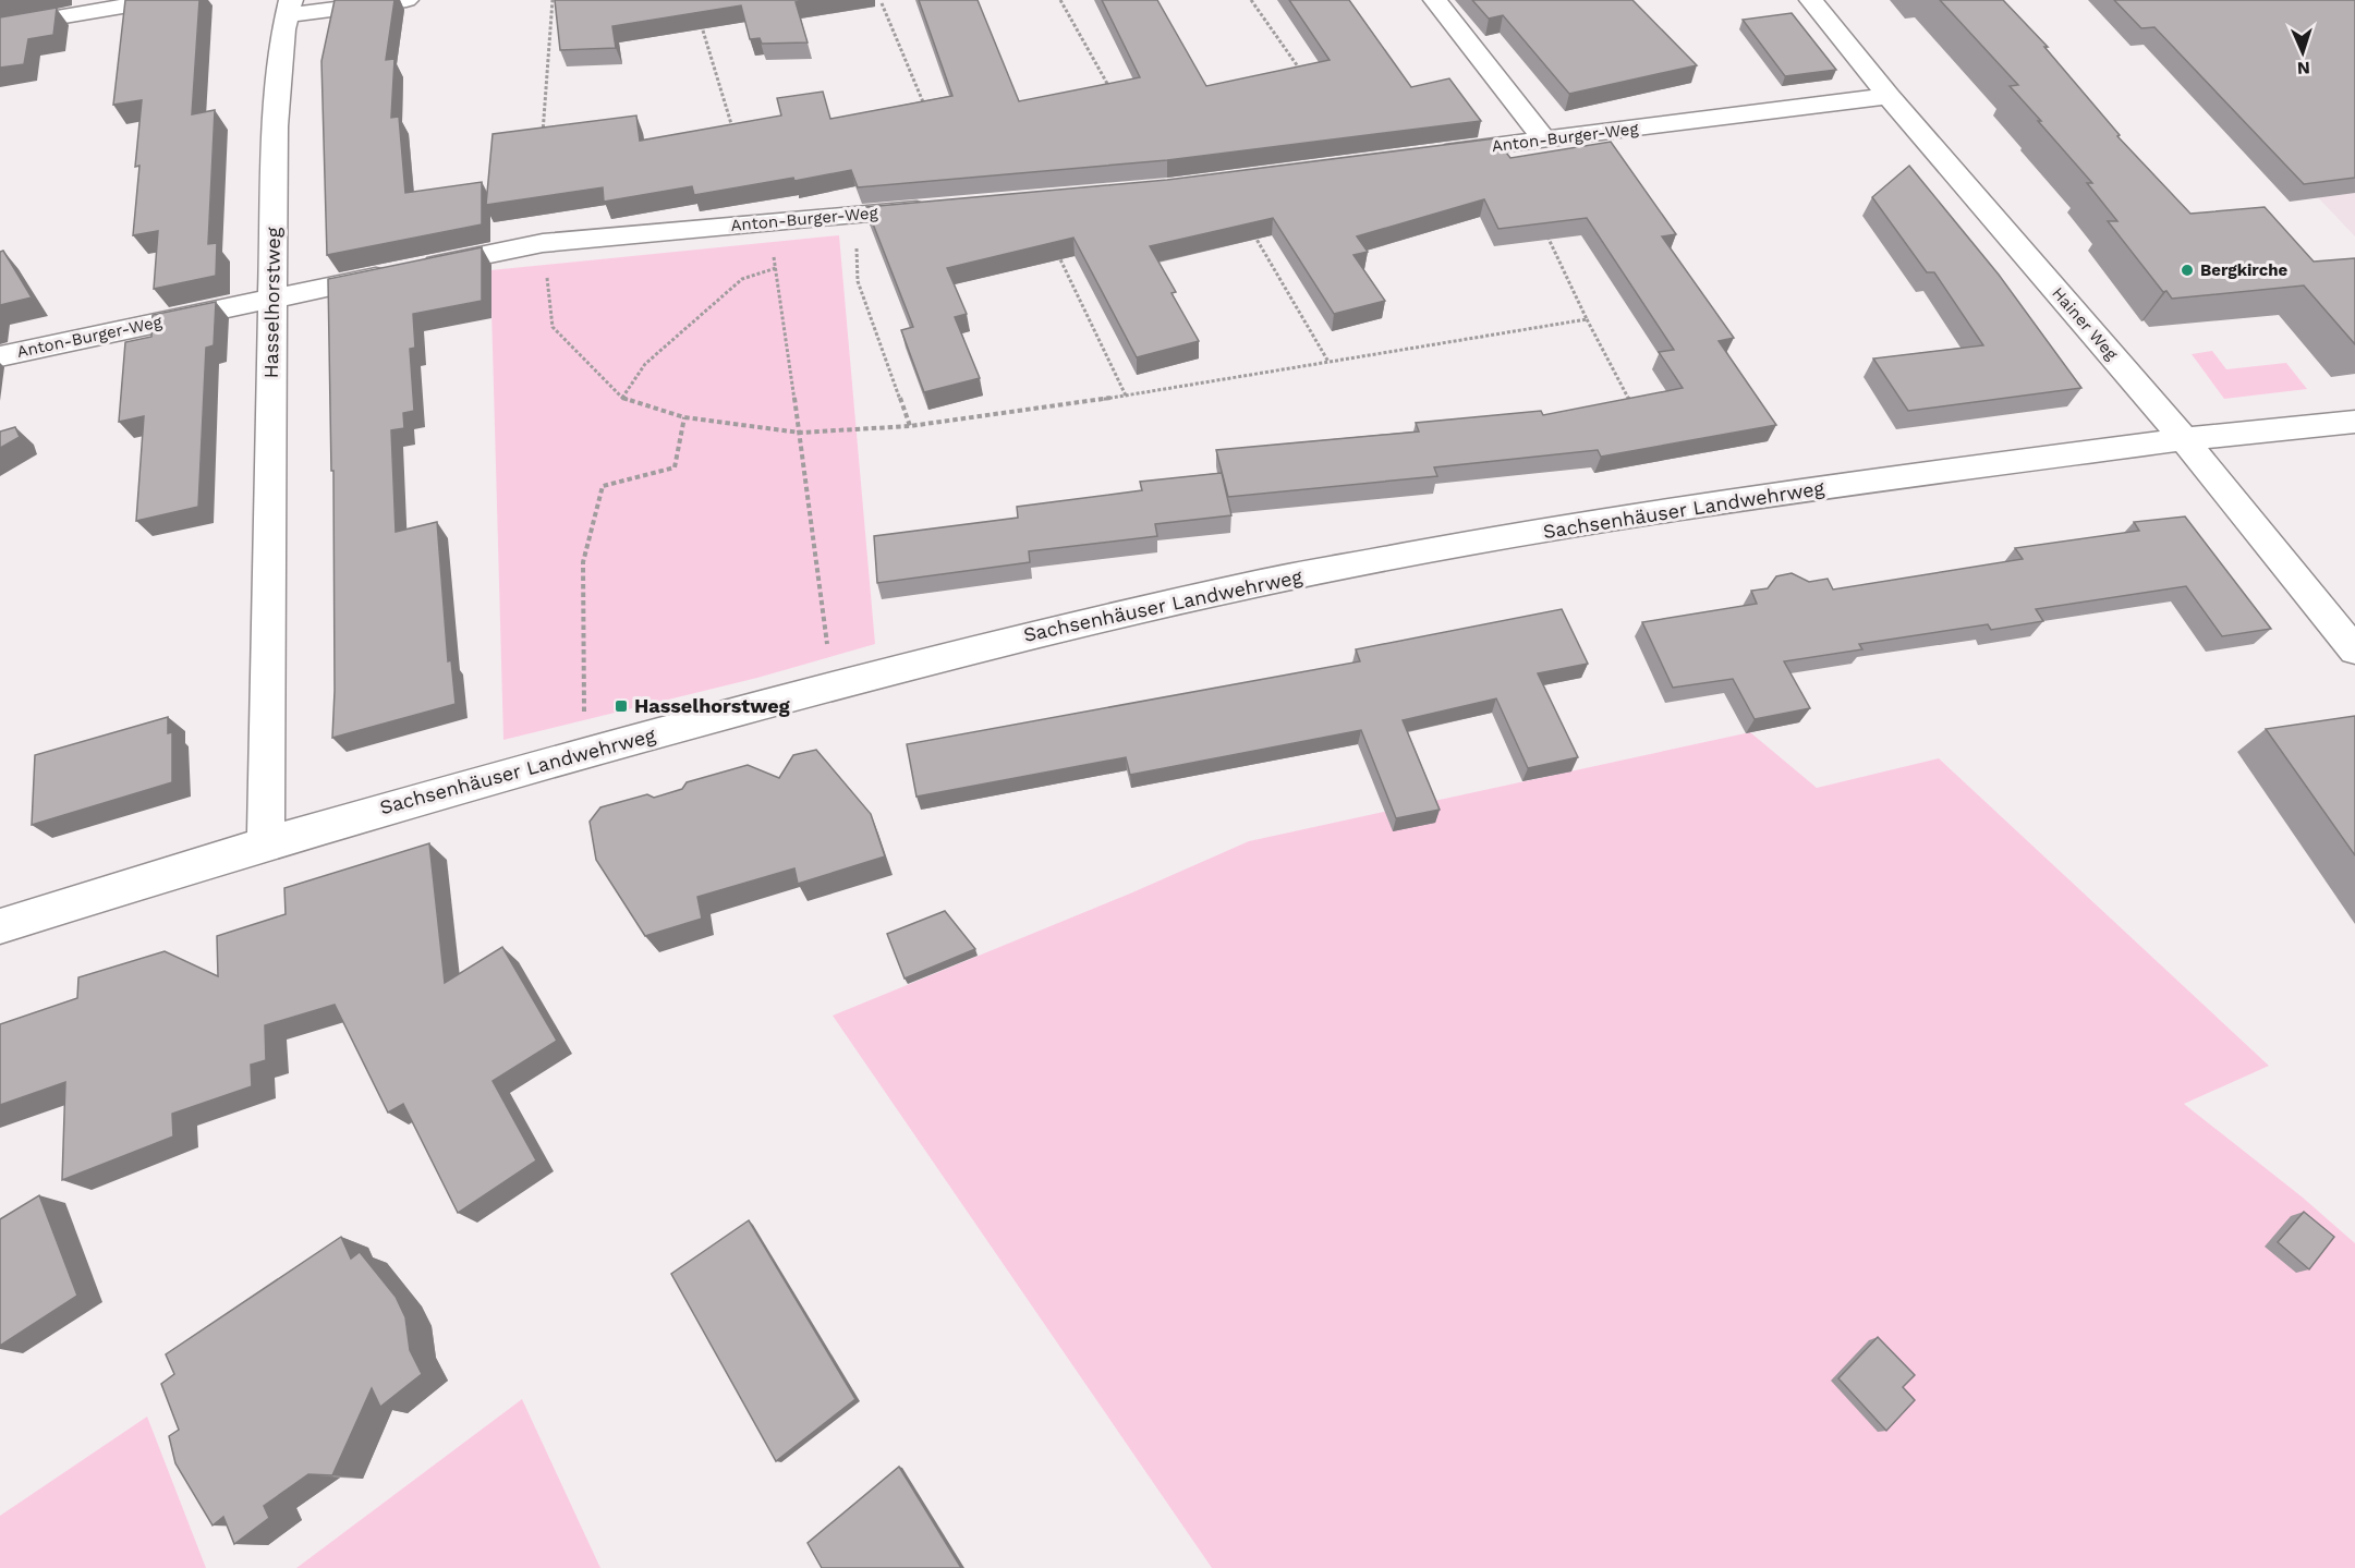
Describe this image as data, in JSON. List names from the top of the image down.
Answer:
{
  "streets": {
    "street": [
      "Anton-Burger-Weg",
      "Hasselhorstweg",
      "Hainer Weg",
      "Sachsenhäuser Landwehrweg"
    ]
  },
  "crossings": [
    ["Anton-Burger-Weg", "Hasselhorstweg"],
    ["Anton-Burger-Weg", "Hainer Weg"],
    ["Hasselhorstweg", "Sachsenhäuser Landwehrweg"],
    ["Hainer Weg", "Sachsenhäuser Landwehrweg"]
  ],
  "places": {
    "other": ["Bergkirche"],
    "transit": ["Hasselhorstweg"]
  },
  "north": "bottom"
}
